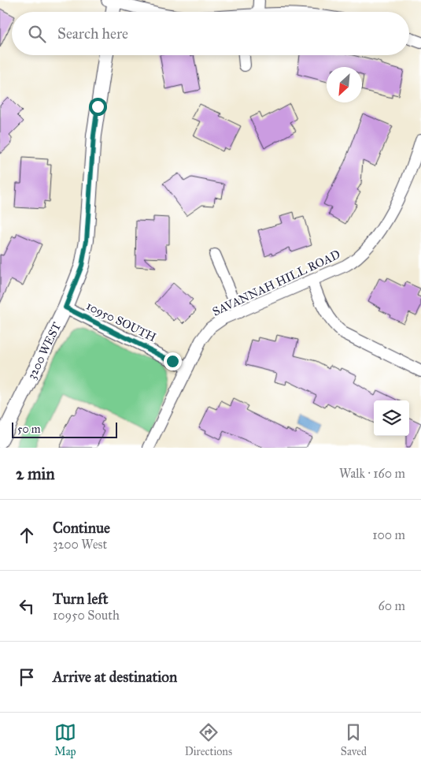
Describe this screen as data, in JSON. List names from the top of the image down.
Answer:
{
  "streets": {
    "street": ["SAVANNAH HILL ROAD", "10950 SOUTH", "3200 WEST"]
  },
  "crossings": [
    ["SAVANNAH HILL ROAD", "10950 SOUTH"],
    ["10950 SOUTH", "3200 WEST"]
  ],
  "scale_bar": "50 m",
  "north": "bottom left",
  "page": {
    "search": "Search here",
    "scale": "50 m",
    "heading": ["2 min", "Walk · 160 m"],
    "list": [
      ["Continue", "3200 West", "100 m"],
      ["Turn left", "10950 South", "60 m"],
      "Arrive at destination"
    ],
    "nav": ["Map", "Directions", "Saved"]
  }
}
